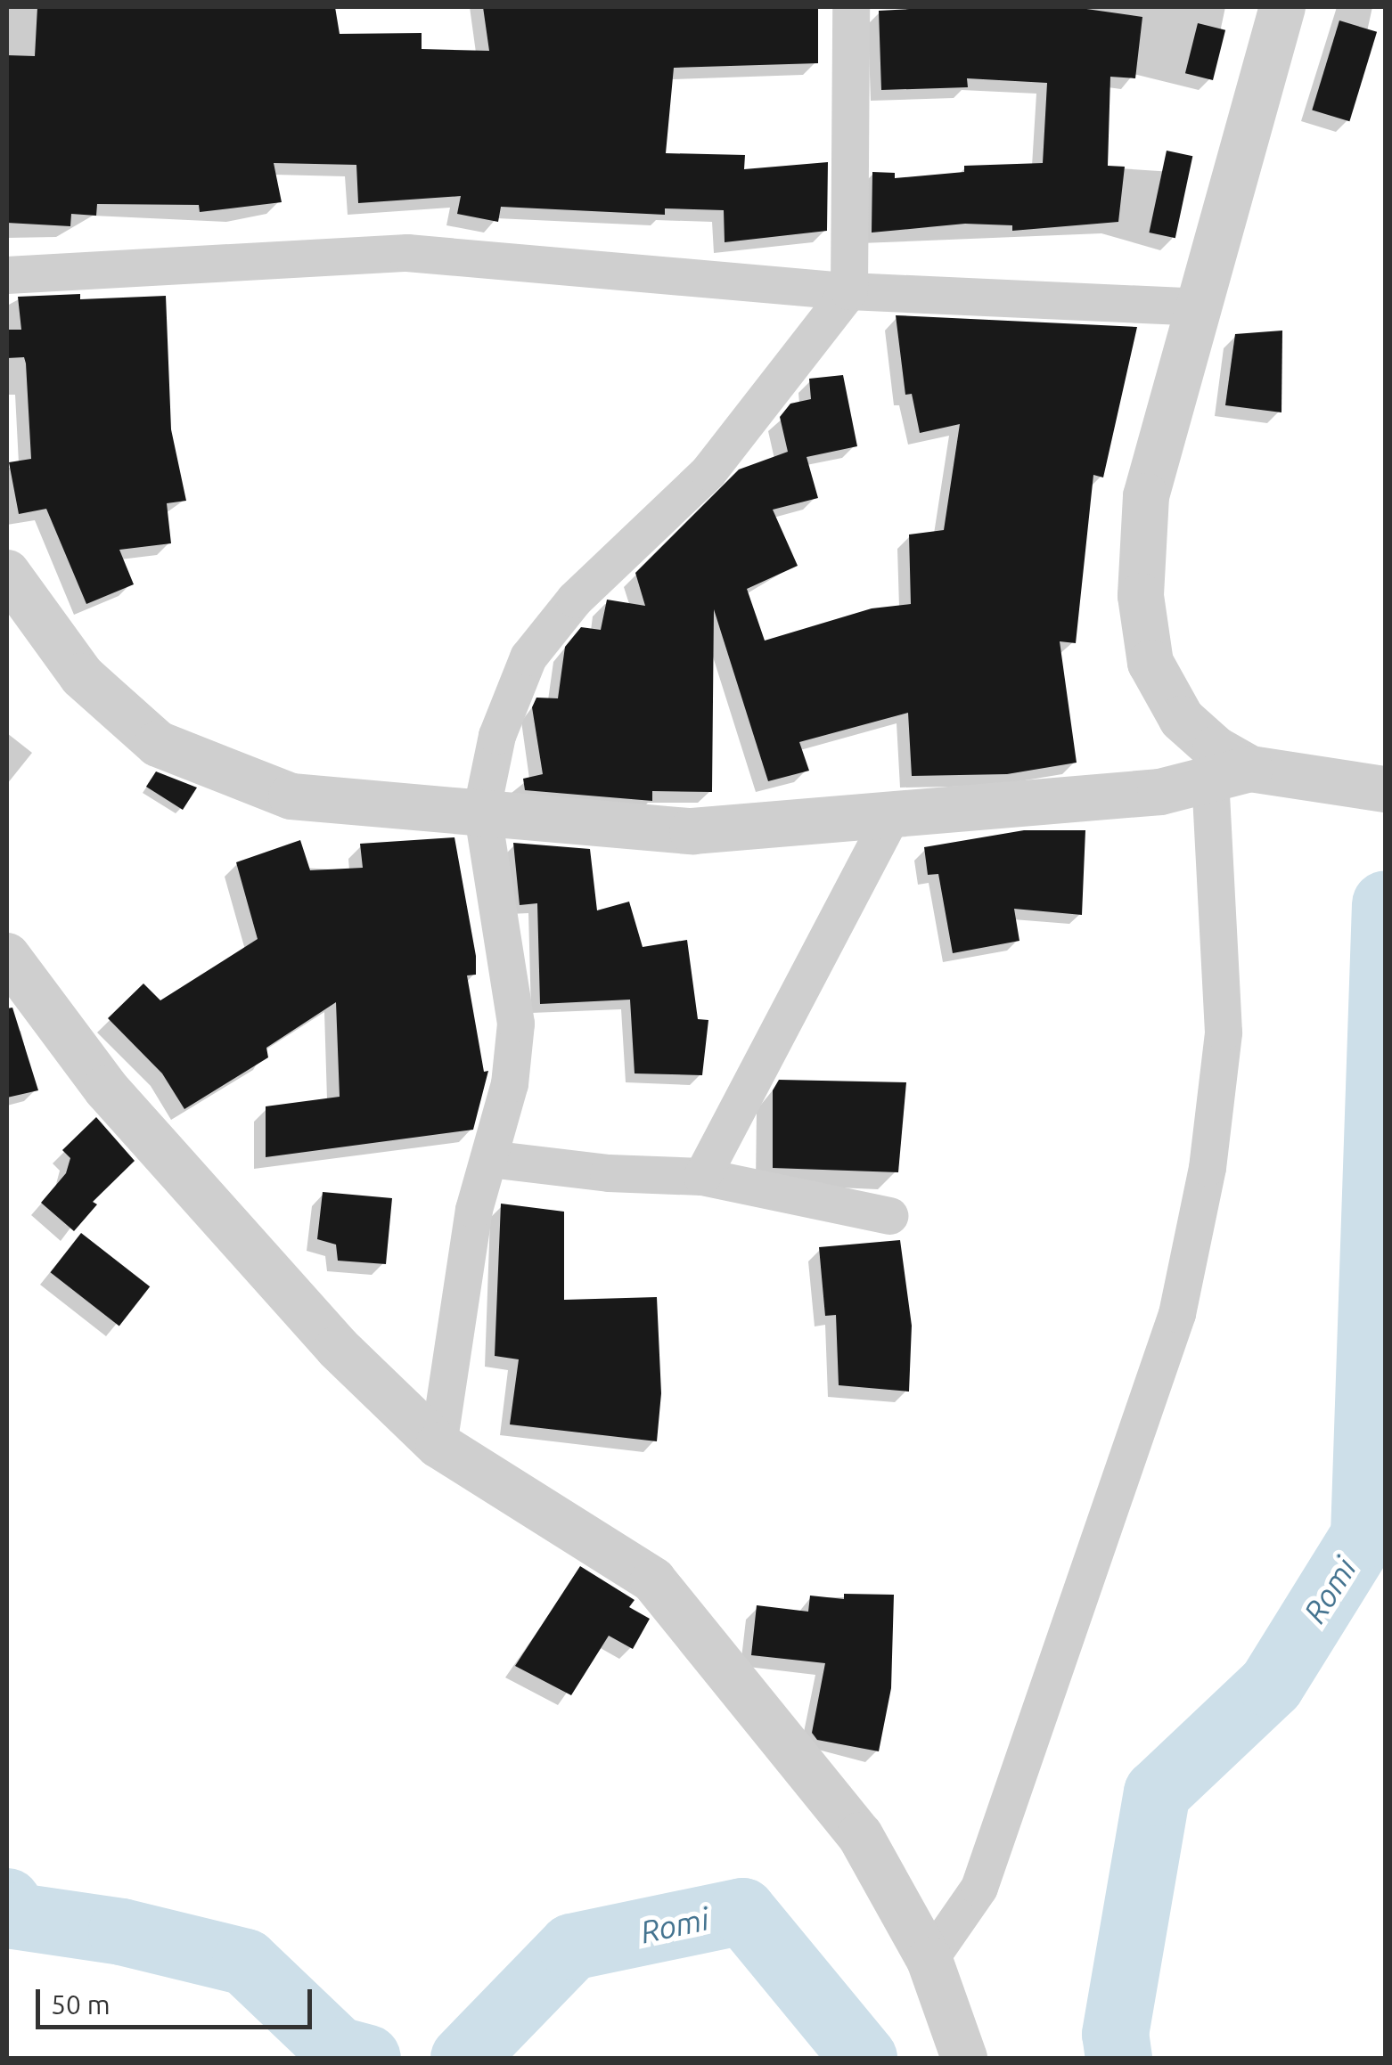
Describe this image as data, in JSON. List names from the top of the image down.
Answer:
{
  "water": ["Romi"],
  "scale_bar": "50 m"
}
